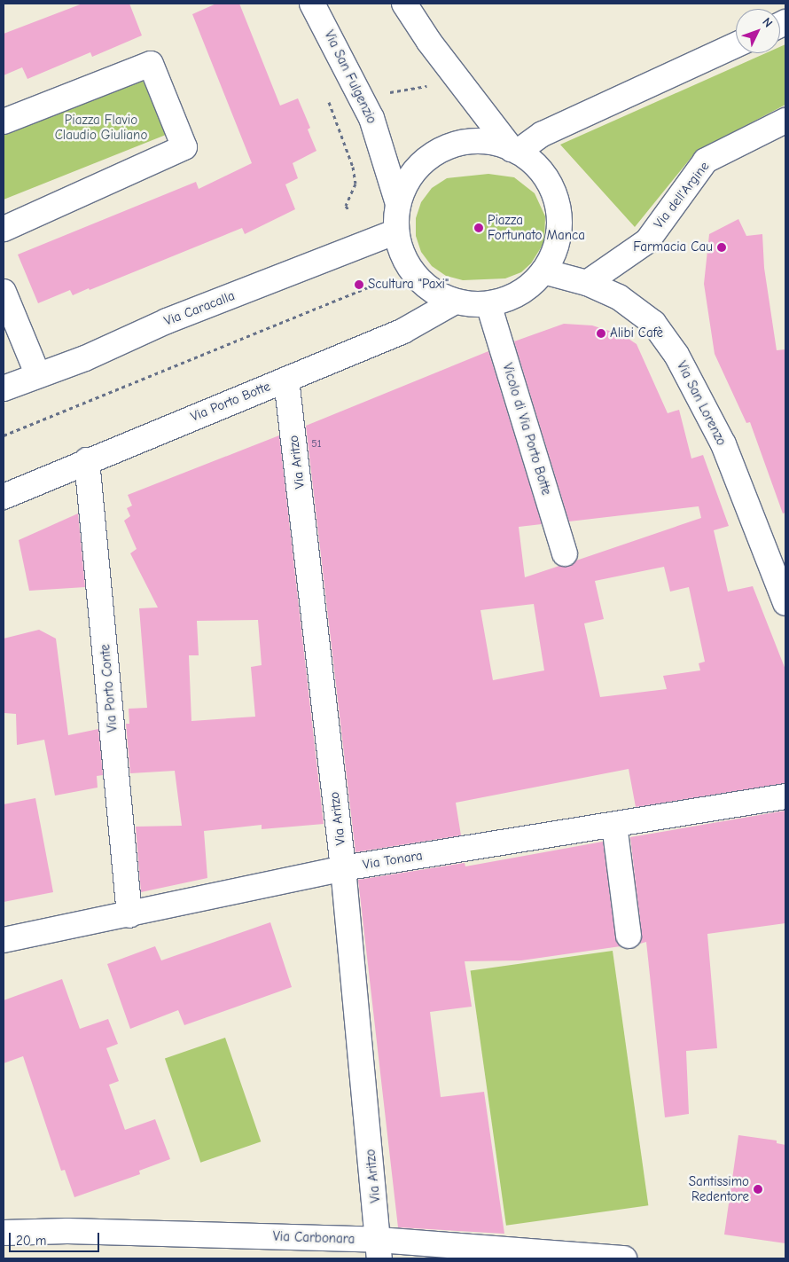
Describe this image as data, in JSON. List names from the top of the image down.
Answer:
{
  "streets": {
    "street": [
      "Via San Fulgenzio",
      "Via dell'Argine",
      "Via Caracalla",
      "Via Porto Botte",
      "Via San Lorenzo",
      "Vicolo di Via Porto Botte",
      "Via Aritzo",
      "Via Porto Conte",
      "Via Tonara",
      "Via Carbonara"
    ]
  },
  "crossings": [
    ["Via dell'Argine", "Via San Lorenzo"],
    ["Via Porto Botte", "Via Aritzo"],
    ["Via Porto Botte", "Via Porto Conte"],
    ["Via Aritzo", "Via Tonara"],
    ["Via Aritzo", "Via Carbonara"],
    ["Via Porto Conte", "Via Tonara"]
  ],
  "parks": ["Piazza Flavio Claudio Giuliano"],
  "places": [
    "Piazza Fortunato Manca",
    "Farmacia Cau",
    "Scultura \"Paxi\"",
    "Alibi Cafè",
    "Santissimo Redentore"
  ],
  "house_numbers": ["51"],
  "scale_bar": "20 m",
  "north": "top right"
}
